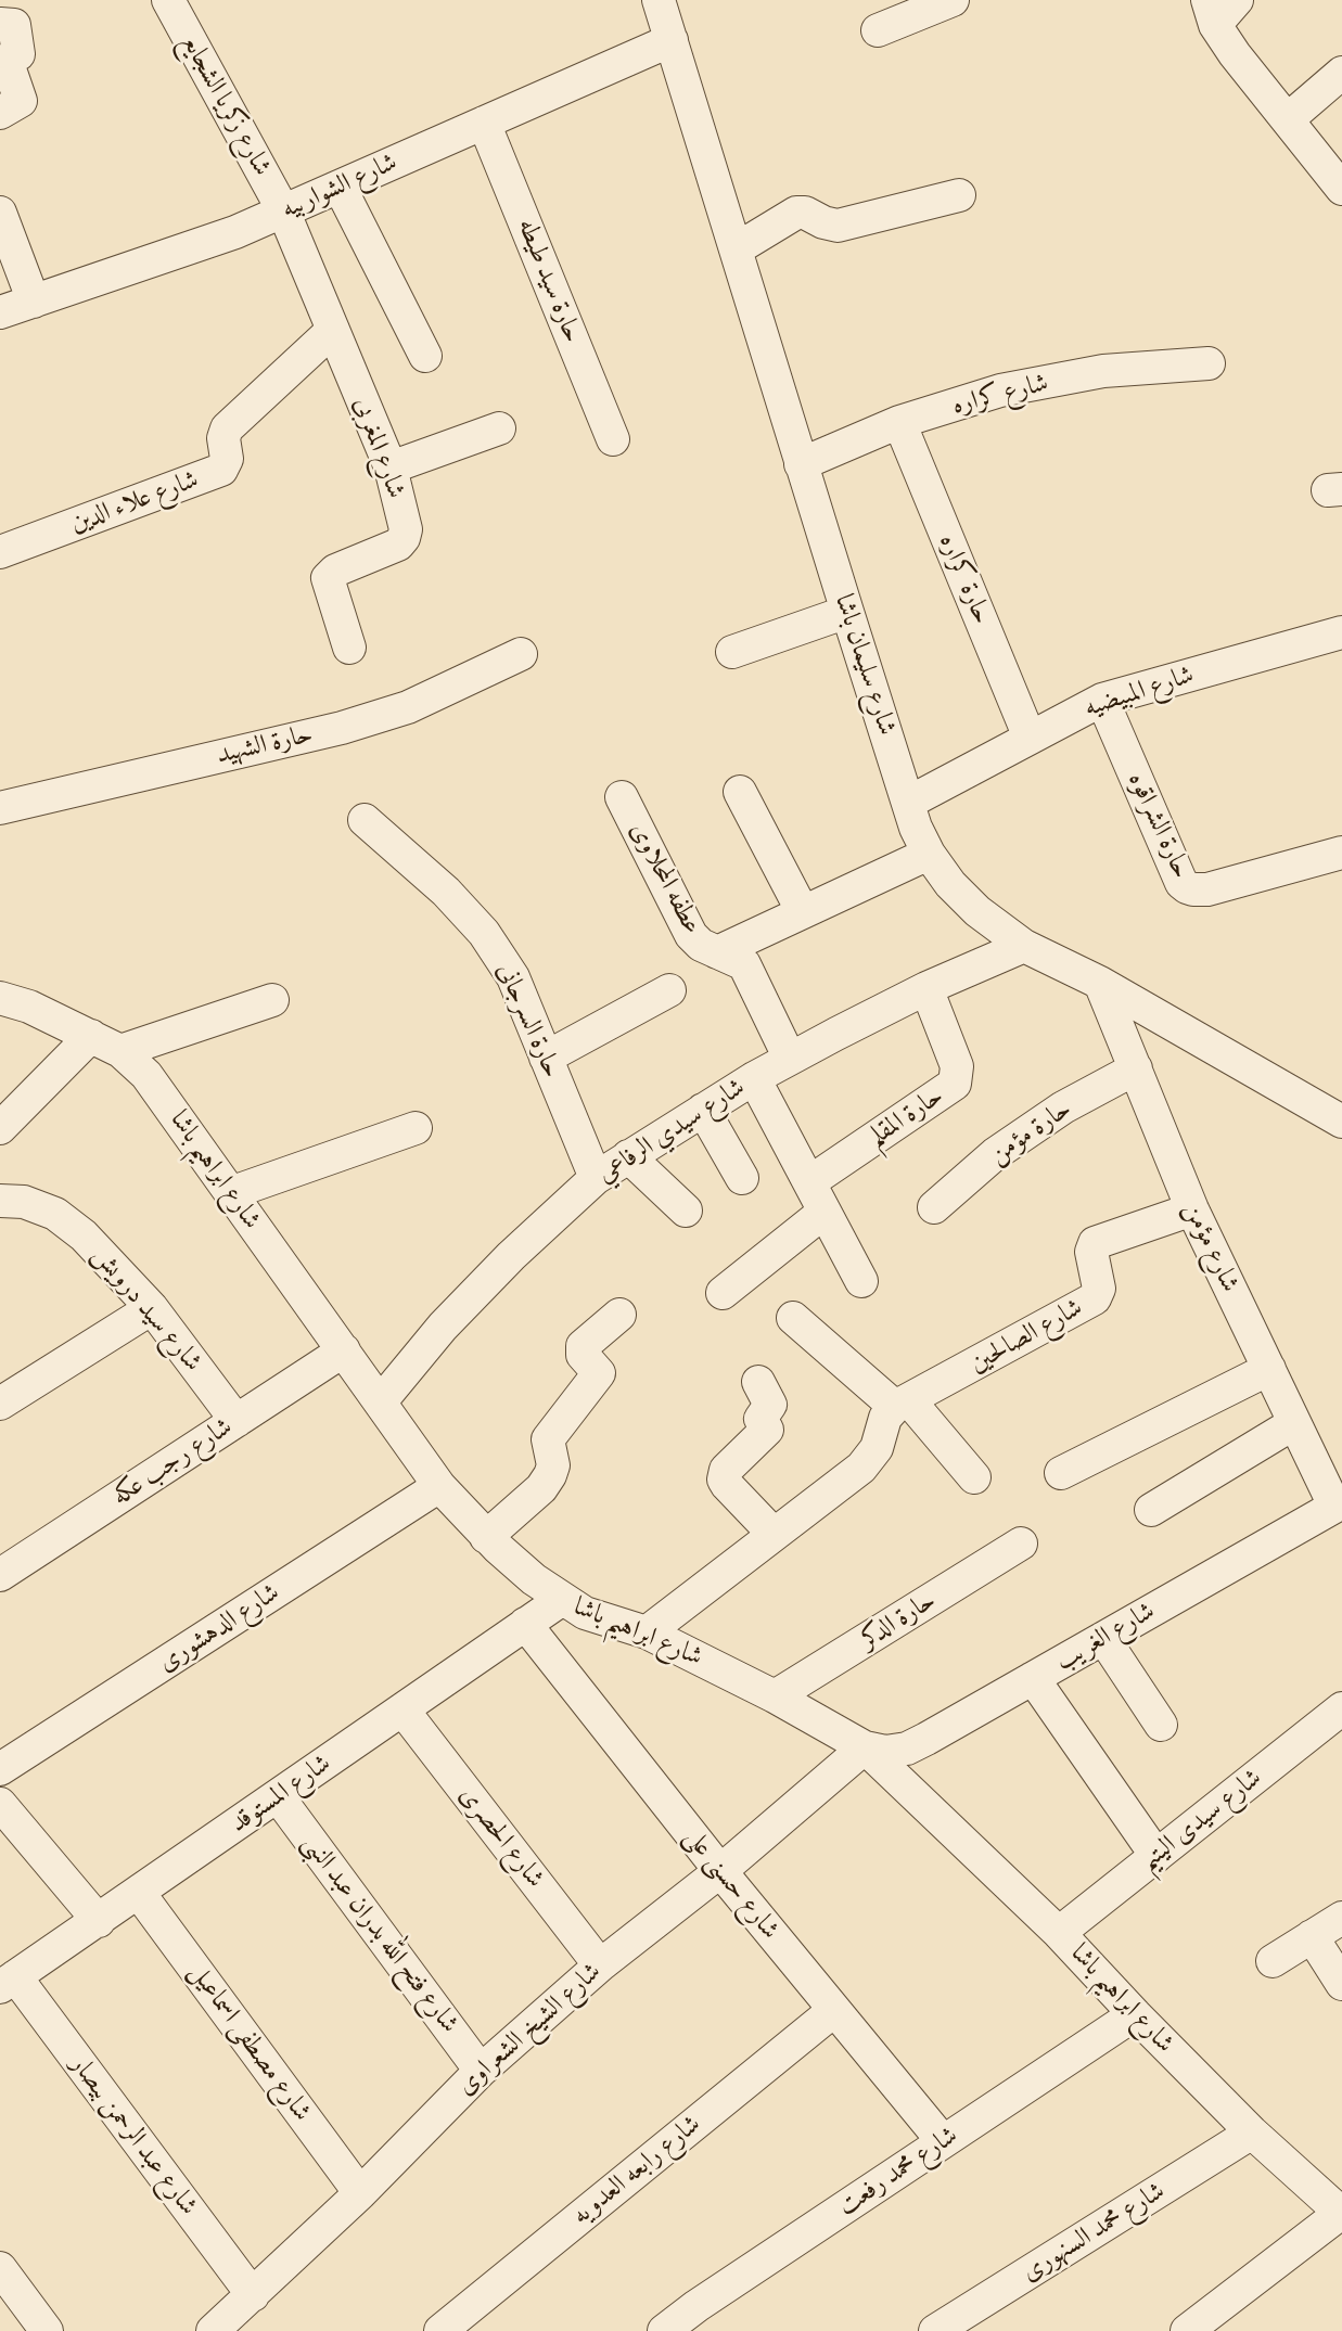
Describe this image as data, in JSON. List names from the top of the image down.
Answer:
{
  "streets": {
    "street": [
      "شارع زكريا الشجايع",
      "شارع الشواربيه",
      "حارة سيد طيطه",
      "شارع كراره",
      "شارع المغربى",
      "شارع علاء الدين",
      "حارة كراره",
      "شارع سليمان باشا",
      "شارع المبيضيه",
      "حارة الشهيد",
      "حارة الشراقوه",
      "عطفه المحلاوى",
      "حارة السرجانى",
      "حارة المقلم",
      "شارع سيدي الرفاعي",
      "حارة مؤمن",
      "شارع ابراهيم باشا",
      "شارع مؤمن",
      "شارع سيد درويش",
      "شارع الصالحين",
      "شارع رجب عكه",
      "حارة الدكر",
      "شارع الدهشورى",
      "شارع الغريب",
      "شارع المستوقد",
      "شارع سيدى اليتيم",
      "شارع الحصرى",
      "شارع حسنى على",
      "شارع فتح الله بدران عبد النبى",
      "شارع الشيخ الشعراوى",
      "شارع مصطفى اسماعيل",
      "شارع عبد الرحمن بيصار",
      "شارع رابعه العدويه",
      "شارع محمد رفعت",
      "شارع محمد السنهورى"
    ]
  },
  "crossings": [
    ["شارع زكريا الشجايع", "شارع الشواربيه"],
    ["شارع زكريا الشجايع", "شارع المغربى"],
    ["شارع الشواربيه", "حارة سيد طيطه"],
    ["شارع الشواربيه", "شارع المغربى"],
    ["شارع الشواربيه", "شارع سليمان باشا"],
    ["شارع كراره", "حارة كراره"],
    ["شارع كراره", "شارع سليمان باشا"],
    ["شارع المغربى", "شارع علاء الدين"],
    ["حارة كراره", "شارع المبيضيه"],
    ["شارع سليمان باشا", "شارع المبيضيه"],
    ["شارع سليمان باشا", "شارع سيدي الرفاعي"],
    ["شارع سليمان باشا", "شارع مؤمن"],
    ["شارع المبيضيه", "حارة الشراقوه"],
    ["عطفه المحلاوى", "شارع سيدي الرفاعي"],
    ["حارة السرجانى", "شارع سيدي الرفاعي"],
    ["حارة المقلم", "شارع سيدي الرفاعي"],
    ["شارع سيدي الرفاعي", "شارع ابراهيم باشا"],
    ["حارة مؤمن", "شارع مؤمن"],
    ["شارع ابراهيم باشا", "شارع رجب عكه"],
    ["شارع ابراهيم باشا", "حارة الدكر"],
    ["شارع ابراهيم باشا", "شارع الدهشورى"],
    ["شارع ابراهيم باشا", "شارع الغريب"],
    ["شارع ابراهيم باشا", "شارع المستوقد"],
    ["شارع ابراهيم باشا", "شارع سيدى اليتيم"],
    ["شارع ابراهيم باشا", "شارع الشيخ الشعراوى"],
    ["شارع ابراهيم باشا", "شارع محمد رفعت"],
    ["شارع ابراهيم باشا", "شارع محمد السنهورى"],
    ["شارع مؤمن", "شارع الصالحين"],
    ["شارع مؤمن", "شارع الغريب"],
    ["شارع سيد درويش", "شارع رجب عكه"],
    ["شارع الغريب", "شارع الشيخ الشعراوى"],
    ["شارع المستوقد", "شارع الحصرى"],
    ["شارع المستوقد", "شارع حسنى على"],
    ["شارع المستوقد", "شارع فتح الله بدران عبد النبى"],
    ["شارع المستوقد", "شارع مصطفى اسماعيل"],
    ["شارع المستوقد", "شارع عبد الرحمن بيصار"],
    ["شارع الحصرى", "شارع الشيخ الشعراوى"],
    ["شارع حسنى على", "شارع الشيخ الشعراوى"],
    ["شارع حسنى على", "شارع رابعه العدويه"],
    ["شارع حسنى على", "شارع محمد رفعت"],
    ["شارع فتح الله بدران عبد النبى", "شارع الشيخ الشعراوى"],
    ["شارع الشيخ الشعراوى", "شارع مصطفى اسماعيل"],
    ["شارع الشيخ الشعراوى", "شارع عبد الرحمن بيصار"]
  ]
}
